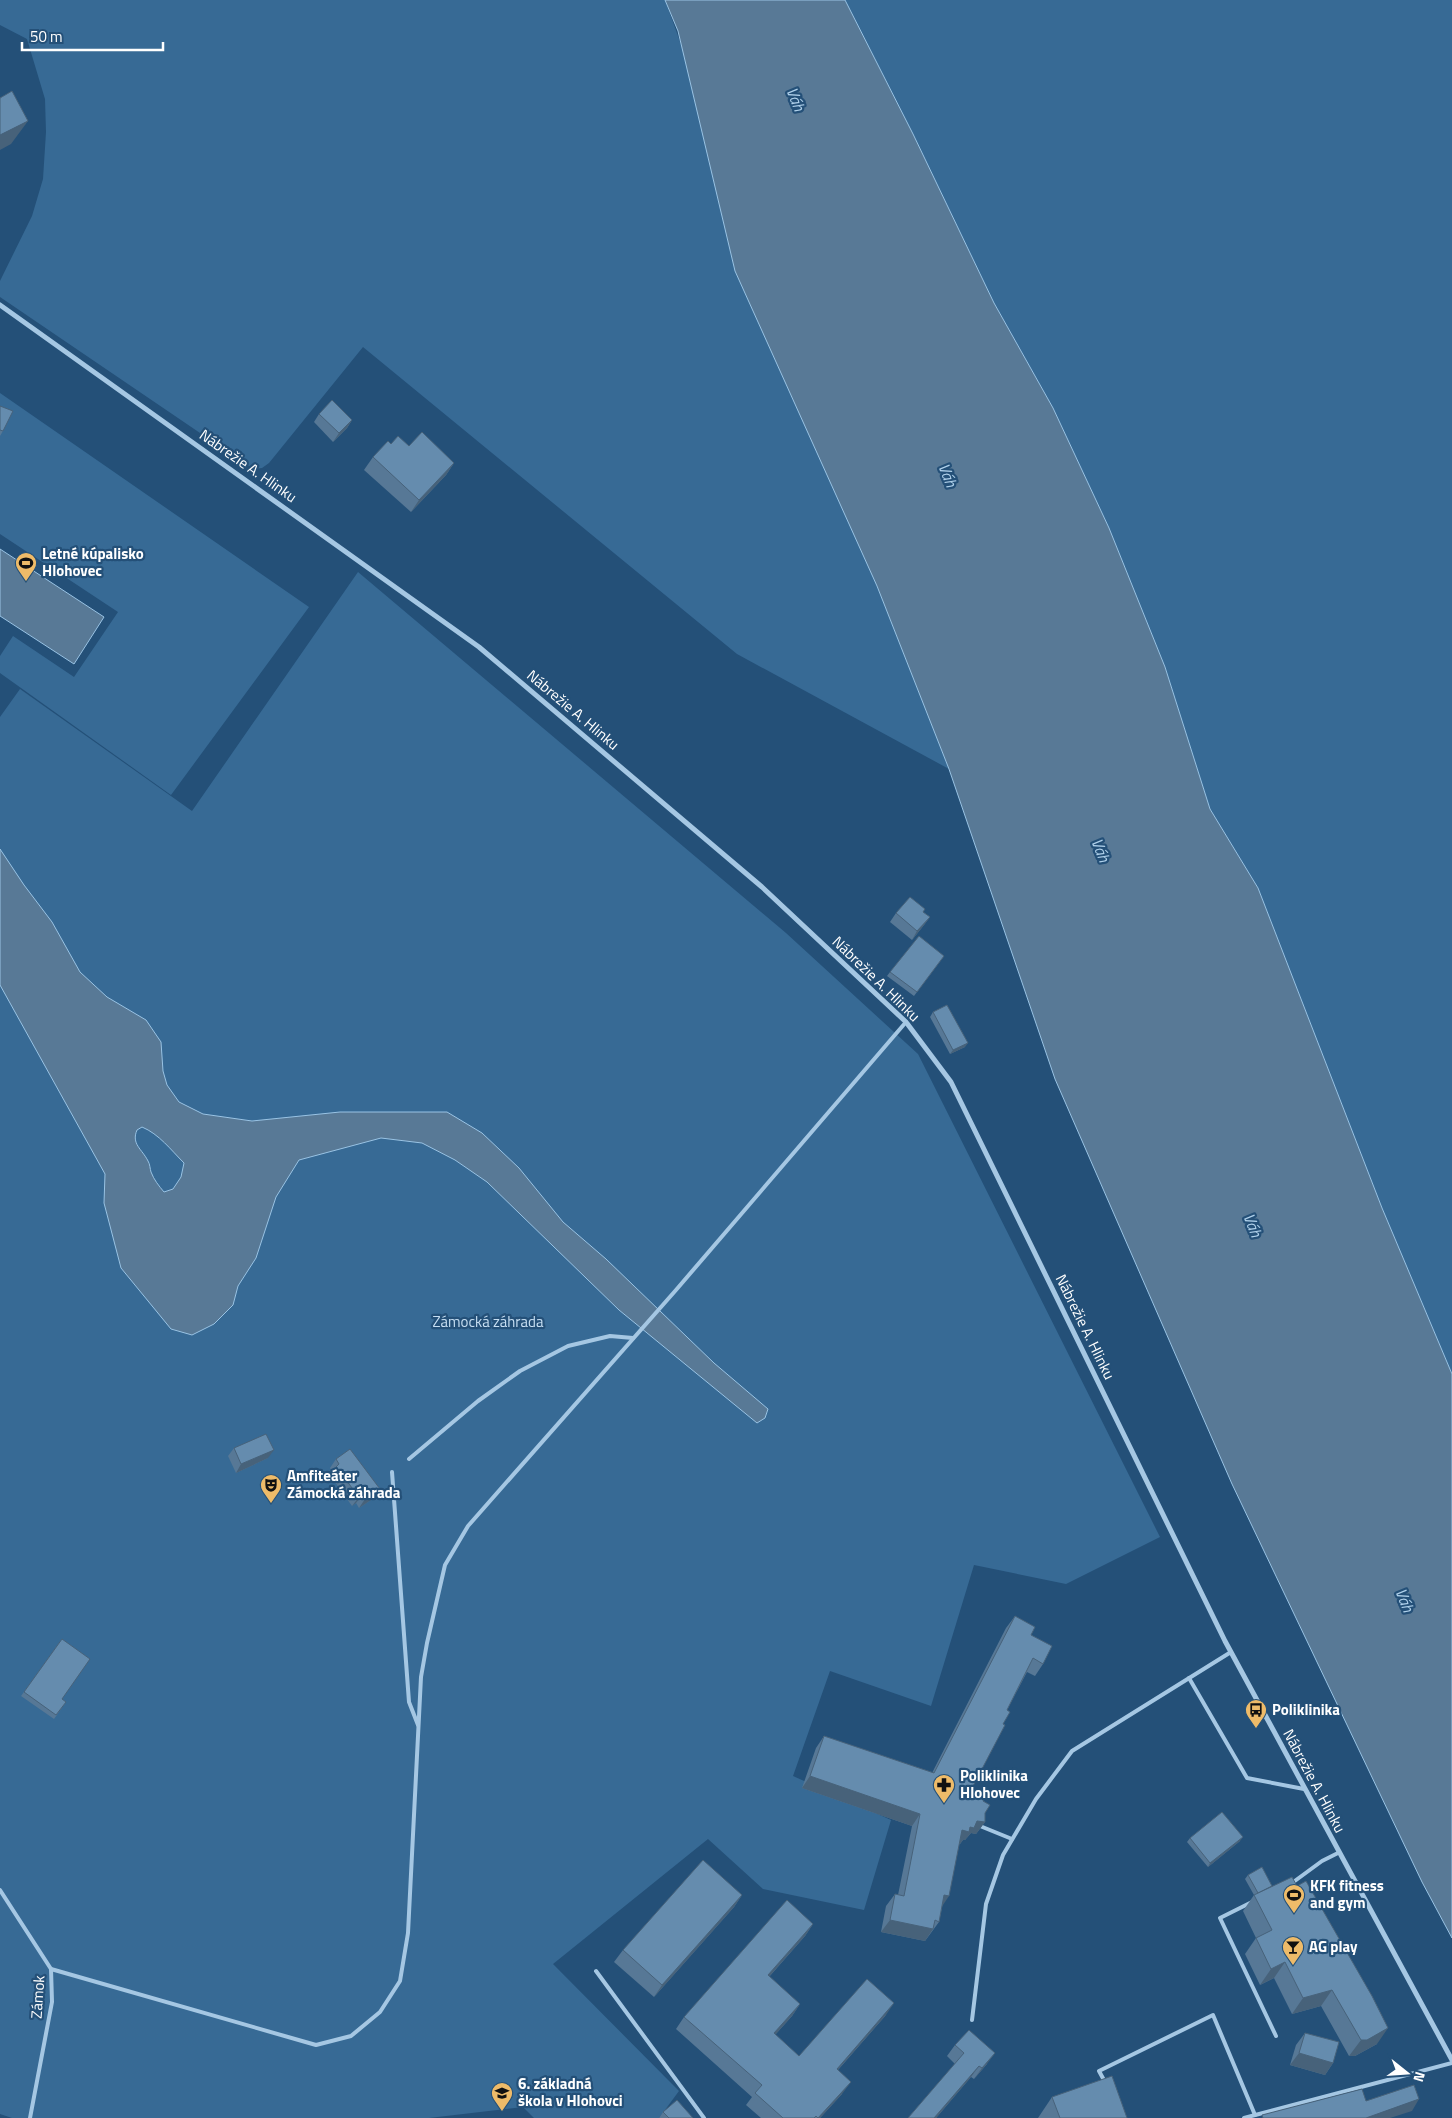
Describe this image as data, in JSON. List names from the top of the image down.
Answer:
{
  "streets": {
    "street": ["Nábrežie A. Hlinku"],
    "lane": ["Zámok"]
  },
  "water": ["Váh"],
  "parks": ["Zámocká záhrada"],
  "places": {
    "sports": ["Letné kúpalisko Hlohovec", "KFK fitness and gym"],
    "theatre": ["Amfiteáter Zámocká záhrada"],
    "bus stop": ["Poliklinika"],
    "pharmacy": ["Poliklinika Hlohovec"],
    "bar": ["AG play"],
    "school or university": ["6. základná škola v Hlohovci"]
  },
  "scale_bar": "50 m",
  "north": "right"
}
